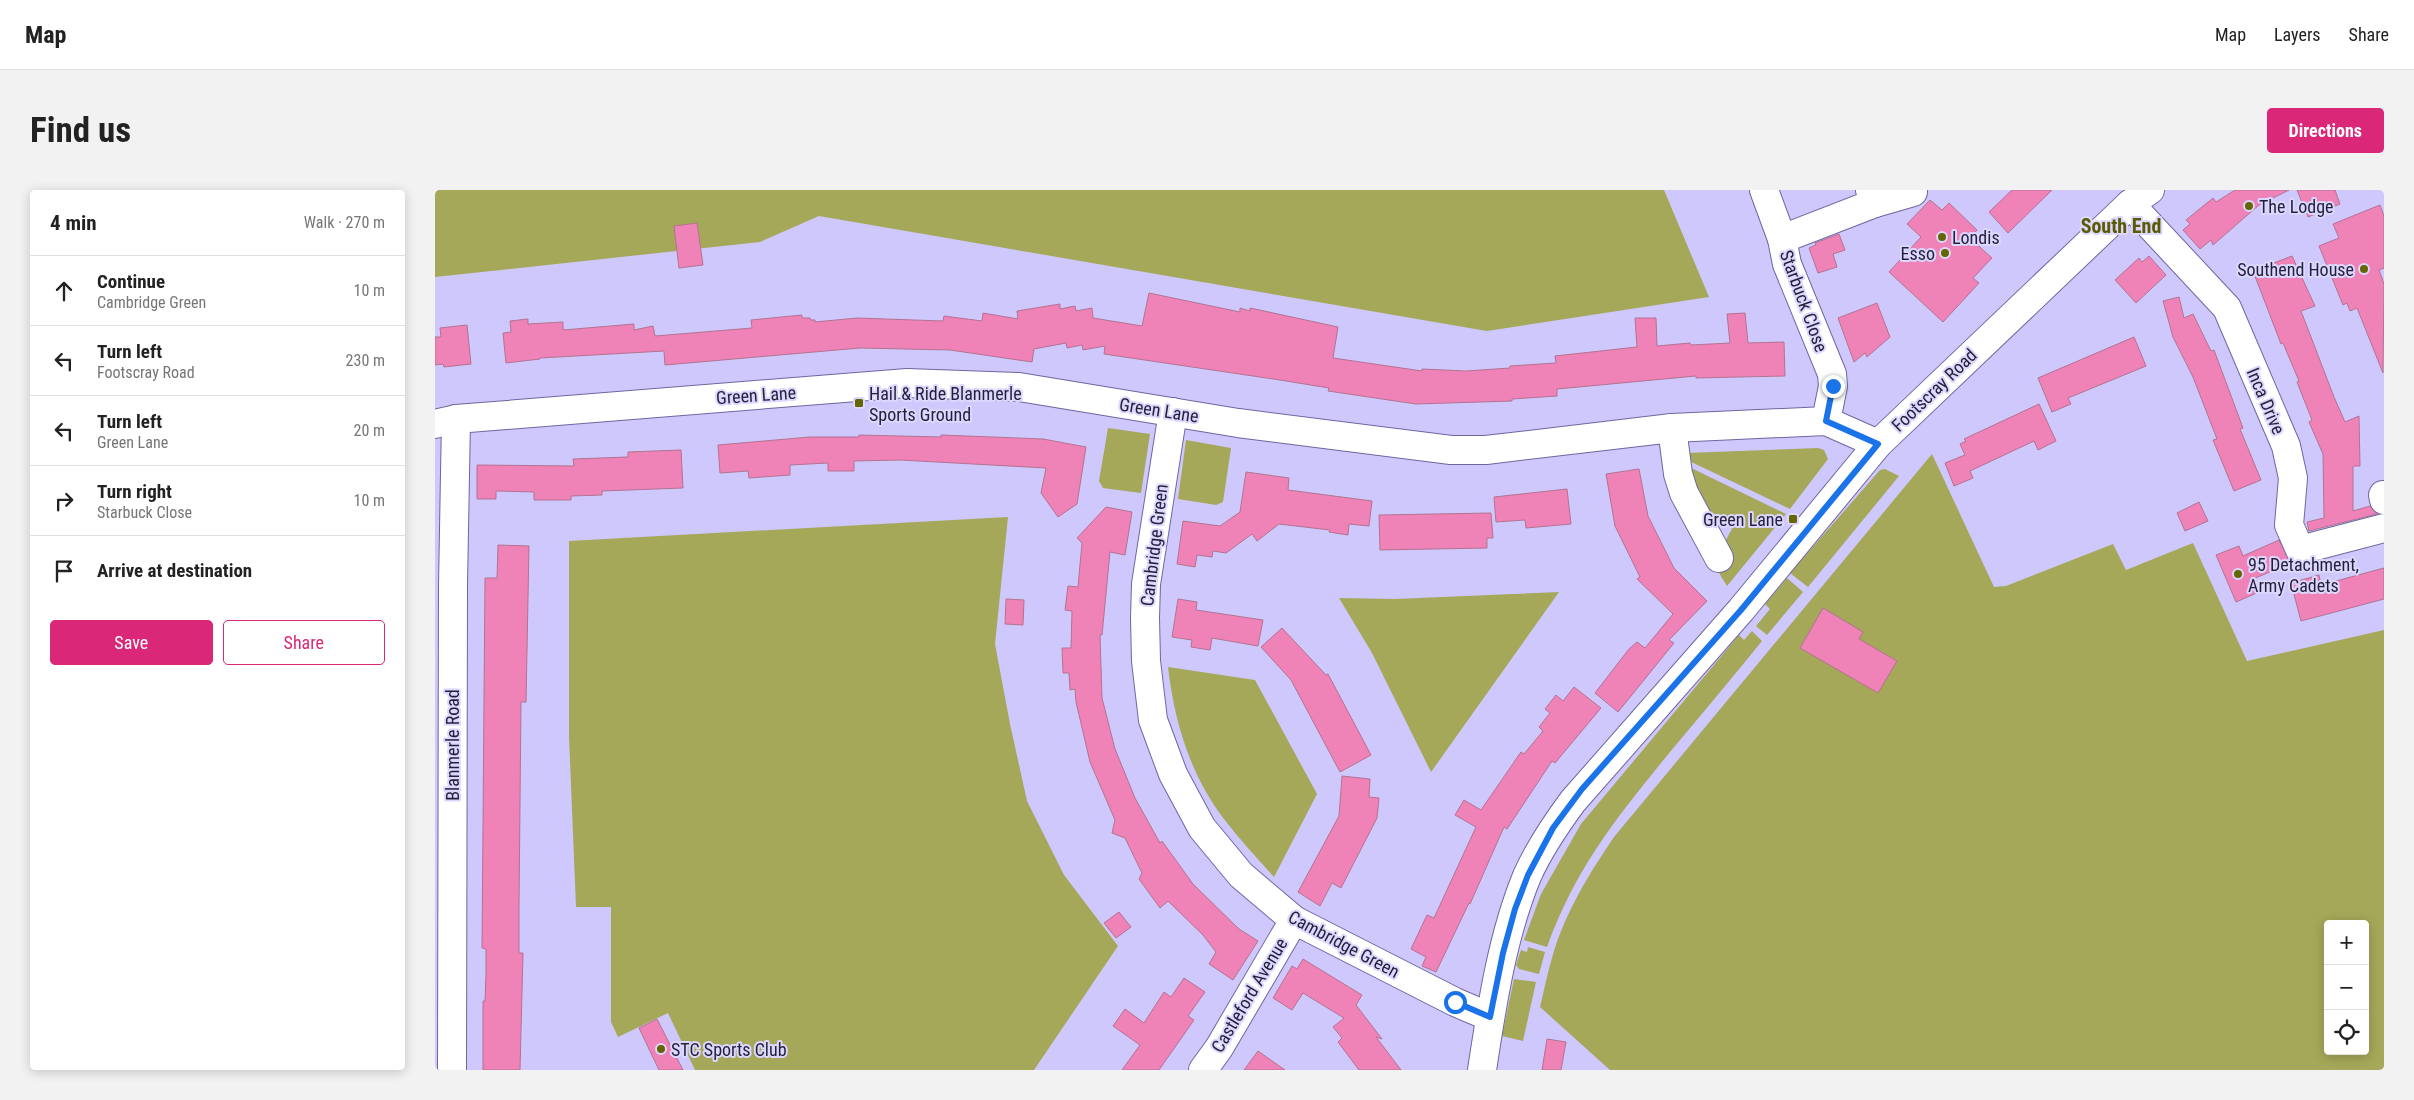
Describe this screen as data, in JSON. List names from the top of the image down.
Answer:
{
  "streets": {
    "street": [
      "Starbuck Close",
      "Footscray Road",
      "Green Lane",
      "Inca Drive",
      "Cambridge Green",
      "Blanmerle Road",
      "Castleford Avenue"
    ]
  },
  "crossings": [
    ["Starbuck Close", "Green Lane"],
    ["Footscray Road", "Green Lane"],
    ["Footscray Road", "Inca Drive"],
    ["Footscray Road", "Cambridge Green"],
    ["Green Lane", "Cambridge Green"],
    ["Green Lane", "Blanmerle Road"],
    ["Cambridge Green", "Castleford Avenue"]
  ],
  "districts": ["South End"],
  "places": {
    "other": [
      "The Lodge",
      "Londis",
      "Esso",
      "Southend House",
      "95 Detachment, Army Cadets",
      "STC Sports Club"
    ],
    "transit": ["Hail & Ride Blanmerle Sports Ground", "Green Lane"]
  },
  "page": {
    "header": "Map",
    "nav": ["Map", "Layers", "Share"],
    "buttons": [
      "Directions",
      ["Save", "Share"]
    ],
    "title": "Find us",
    "heading": ["4 min", "Walk · 270 m"],
    "list": [
      ["Continue", "Cambridge Green", "10 m"],
      ["Turn left", "Footscray Road", "230 m"],
      ["Turn left", "Green Lane", "20 m"],
      ["Turn right", "Starbuck Close", "10 m"],
      "Arrive at destination"
    ],
    "map_buttons": ["+", "−"]
  }
}
